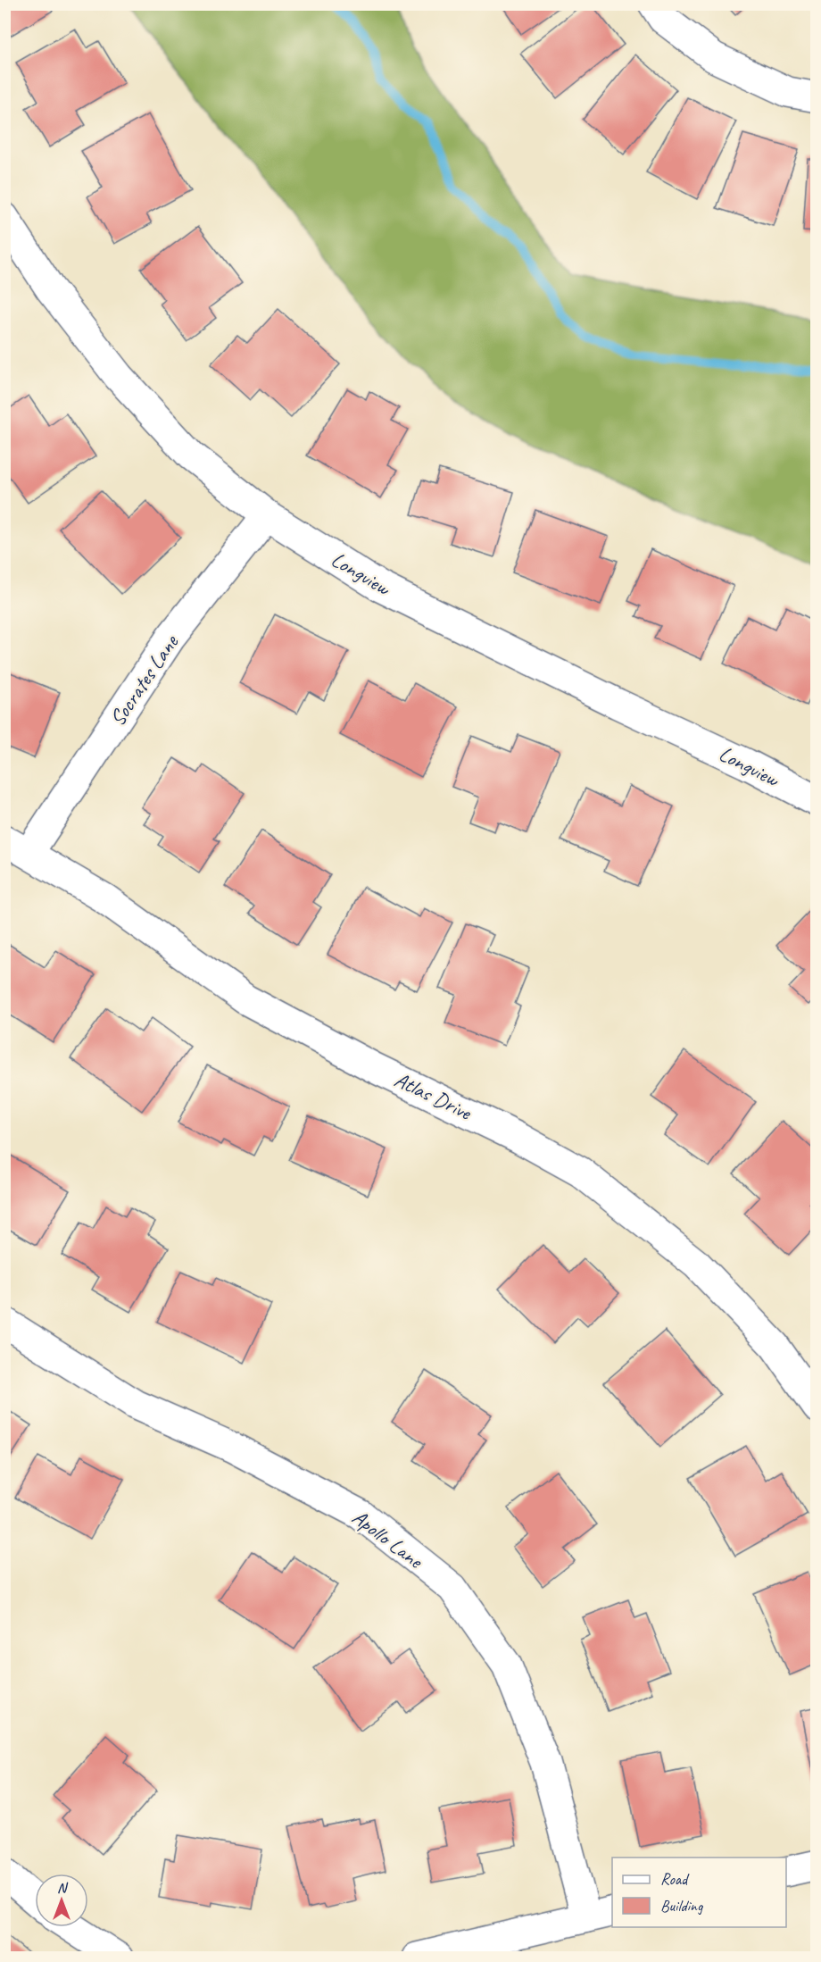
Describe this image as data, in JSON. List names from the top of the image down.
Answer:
{
  "streets": {
    "street": [
      "Longview",
      "Socrates Lane",
      "Atlas Drive",
      "Apollo Lane"
    ]
  },
  "crossings": [
    ["Longview", "Socrates Lane"],
    ["Socrates Lane", "Atlas Drive"]
  ],
  "legend": ["Road", "Building"],
  "north": "top"
}
